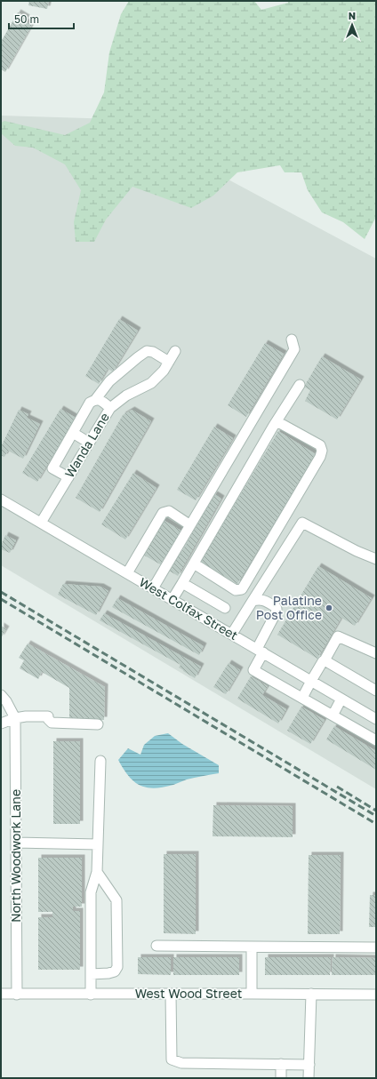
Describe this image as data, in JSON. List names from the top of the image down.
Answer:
{
  "streets": {
    "street": [
      "Wanda Lane",
      "West Colfax Street",
      "North Woodwork Lane",
      "West Wood Street"
    ]
  },
  "crossings": [
    ["Wanda Lane", "West Colfax Street"],
    ["North Woodwork Lane", "West Wood Street"]
  ],
  "places": ["Palatine Post Office"],
  "scale_bar": "50 m",
  "north": "top"
}
